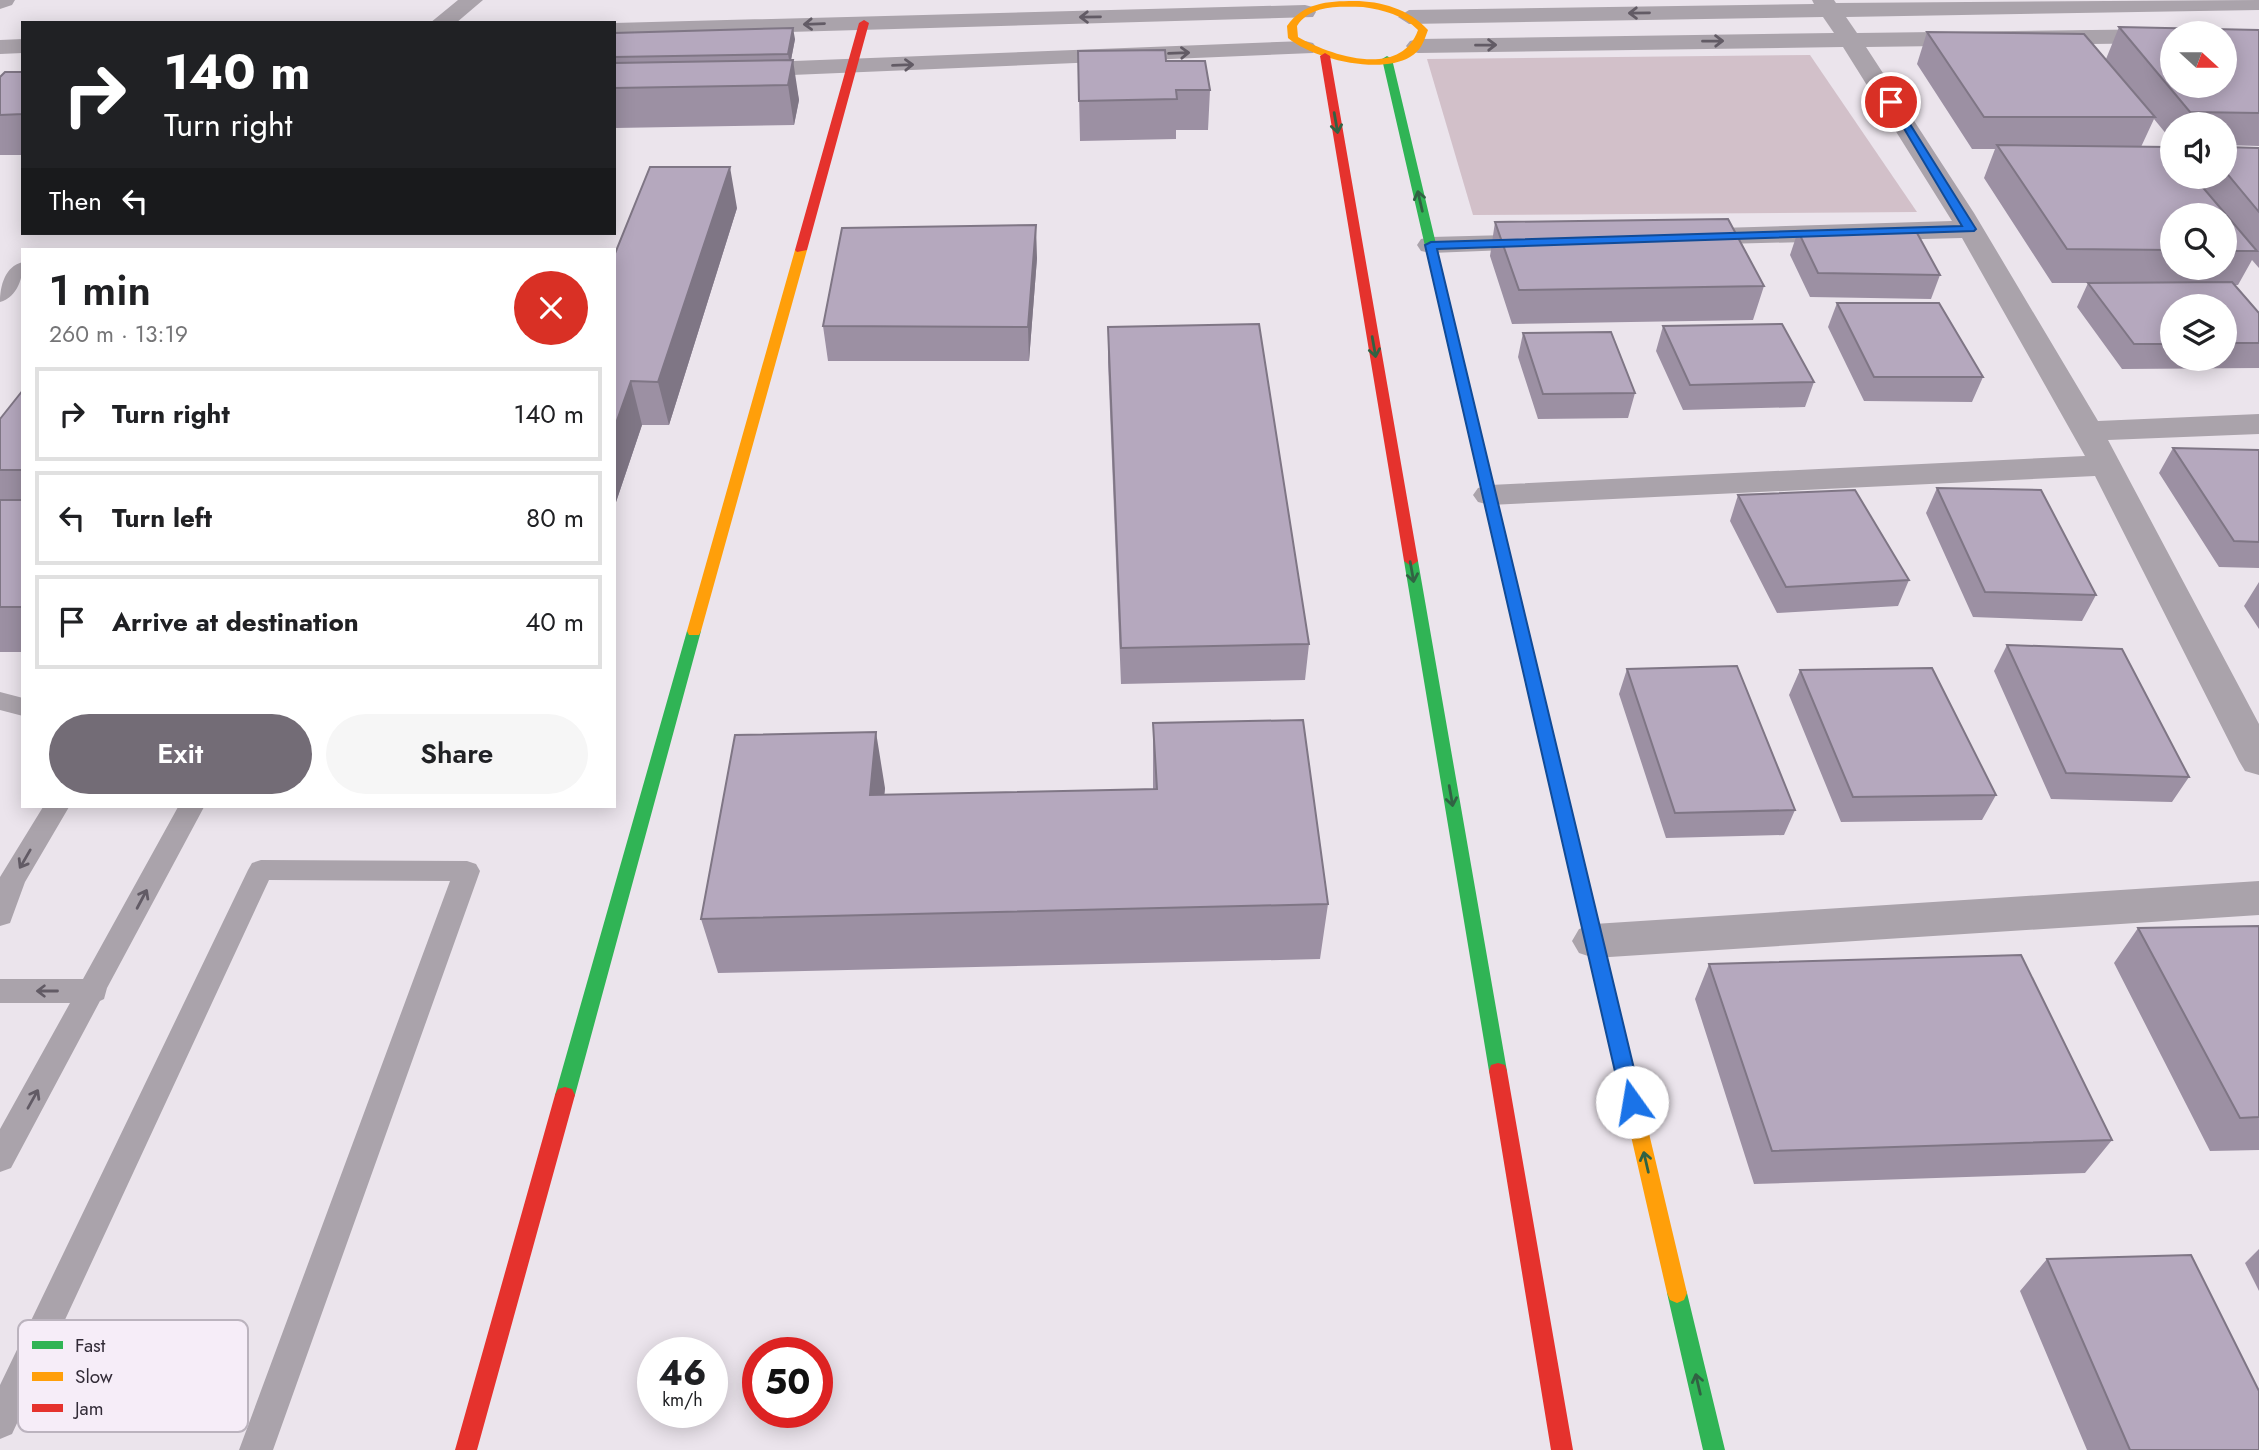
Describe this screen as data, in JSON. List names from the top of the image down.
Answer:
{
  "legend": ["Fast", "Slow", "Jam"],
  "north": "right",
  "page": {
    "turn": ["140 m", "Turn right"],
    "then": "Then",
    "heading": ["1 min", "260 m · 13:19"],
    "list": [
      {
        "name": "Turn right",
        "value": "140 m"
      },
      {
        "name": "Turn left",
        "value": "80 m"
      },
      {
        "name": "Arrive at destination",
        "value": "40 m"
      }
    ],
    "buttons": ["Exit", "Share"],
    "speed": "46 km/h",
    "limit": "50"
  }
}
